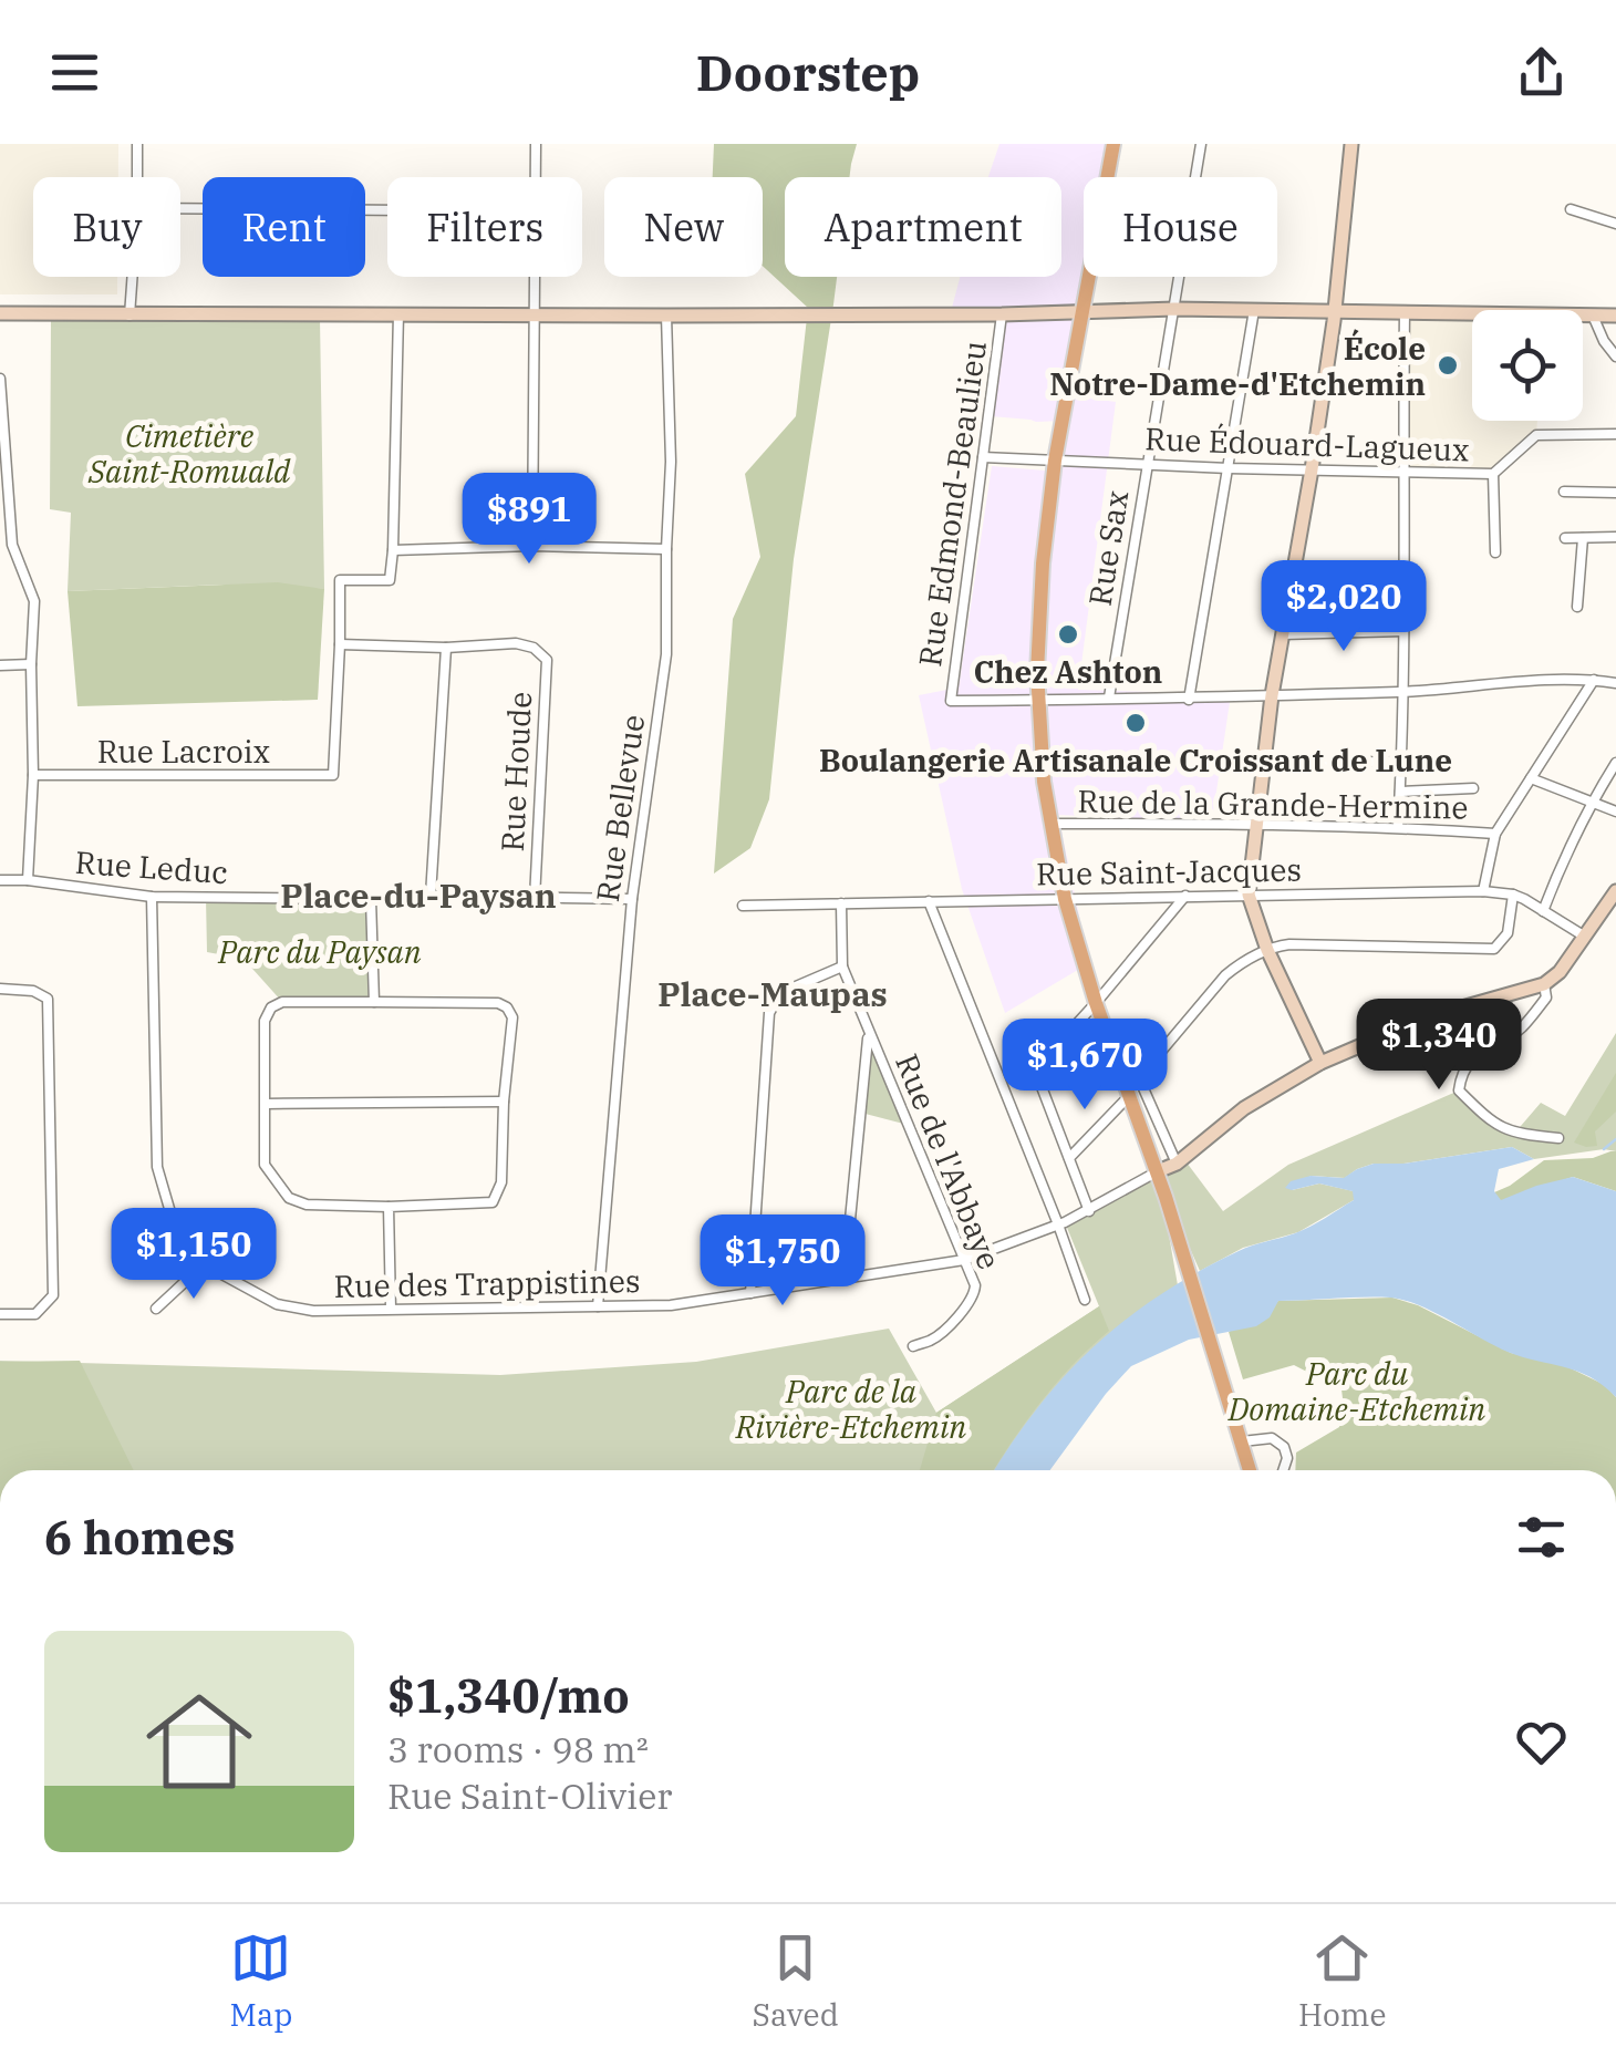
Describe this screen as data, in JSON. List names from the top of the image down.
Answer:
{
  "streets": {
    "street": [
      "Rue Édouard-Lagueux",
      "Rue Edmond-Beaulieu",
      "Rue Sax",
      "Rue Lacroix",
      "Rue Houde",
      "Rue de la Grande-Hermine",
      "Rue Bellevue",
      "Rue Leduc",
      "Rue Saint-Jacques",
      "Rue de l'Abbaye",
      "Rue des Trappistines"
    ]
  },
  "crossings": [
    ["Rue Édouard-Lagueux", "Rue Edmond-Beaulieu"],
    ["Rue Édouard-Lagueux", "Rue Sax"],
    ["Rue Lacroix", "Rue Houde"],
    ["Rue Houde", "Rue Leduc"],
    ["Rue Bellevue", "Rue Leduc"],
    ["Rue Bellevue", "Rue des Trappistines"],
    ["Rue Leduc", "Rue des Trappistines"],
    ["Rue Saint-Jacques", "Rue de l'Abbaye"],
    ["Rue de l'Abbaye", "Rue des Trappistines"]
  ],
  "districts": ["Place-du-Paysan", "Place-Maupas"],
  "parks": [
    "Cimetière Saint-Romuald",
    "Parc du Paysan",
    "Parc du Domaine-Etchemin",
    "Parc de la Rivière-Etchemin"
  ],
  "places": ["École Notre-Dame-d'Etchemin", "Chez Ashton", "Boulangerie Artisanale Croissant de Lune"],
  "page": {
    "header": "Doorstep",
    "chip": [
      "Buy",
      "Rent",
      "Filters",
      "New",
      "Apartment",
      "House"
    ],
    "price": [
      "$891",
      "$2,020",
      "$1,340",
      "$1,670",
      "$1,150",
      "$1,750"
    ],
    "heading": "6 homes",
    "list": [
      {
        "name": "$1,340/mo",
        "note": "3 rooms · 98 m² · Rue Saint-Olivier"
      }
    ],
    "tabs": ["Map", "Saved", "Home"]
  }
}
